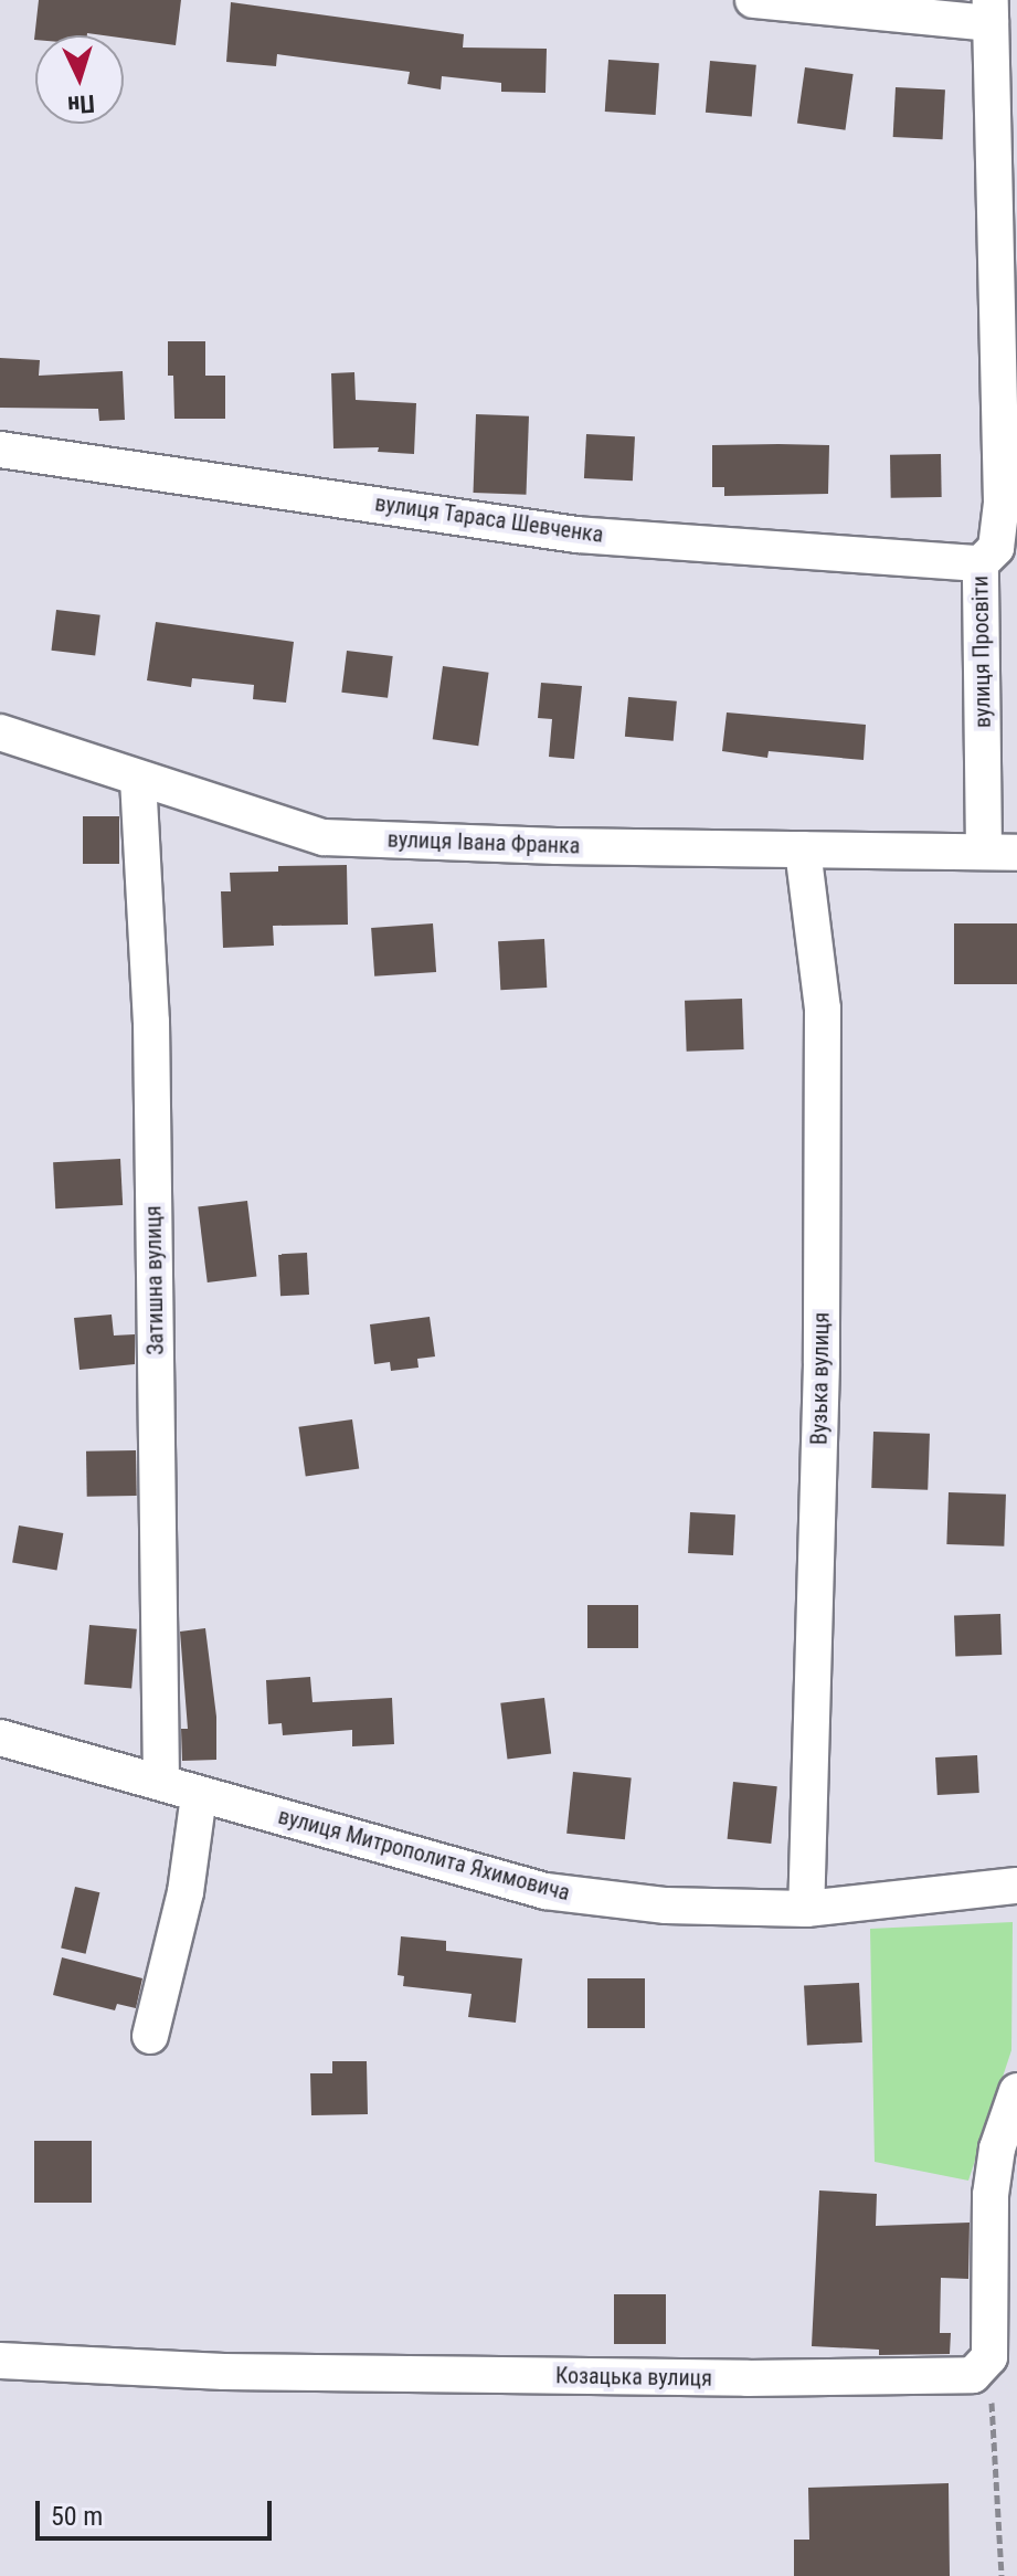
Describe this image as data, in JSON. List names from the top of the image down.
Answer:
{
  "streets": {
    "street": [
      "вулиця Тараса Шевченка",
      "вулиця Просвіти",
      "вулиця Івана Франка",
      "Затишна вулиця",
      "Вузька вулиця",
      "вулиця Митрополита Яхимовича",
      "Козацька вулиця"
    ]
  },
  "crossings": [
    ["вулиця Тараса Шевченка", "вулиця Просвіти"],
    ["вулиця Просвіти", "вулиця Івана Франка"],
    ["вулиця Івана Франка", "Затишна вулиця"],
    ["вулиця Івана Франка", "Вузька вулиця"],
    ["Затишна вулиця", "вулиця Митрополита Яхимовича"],
    ["Вузька вулиця", "вулиця Митрополита Яхимовича"]
  ],
  "scale_bar": "50 m",
  "north": "bottom"
}
